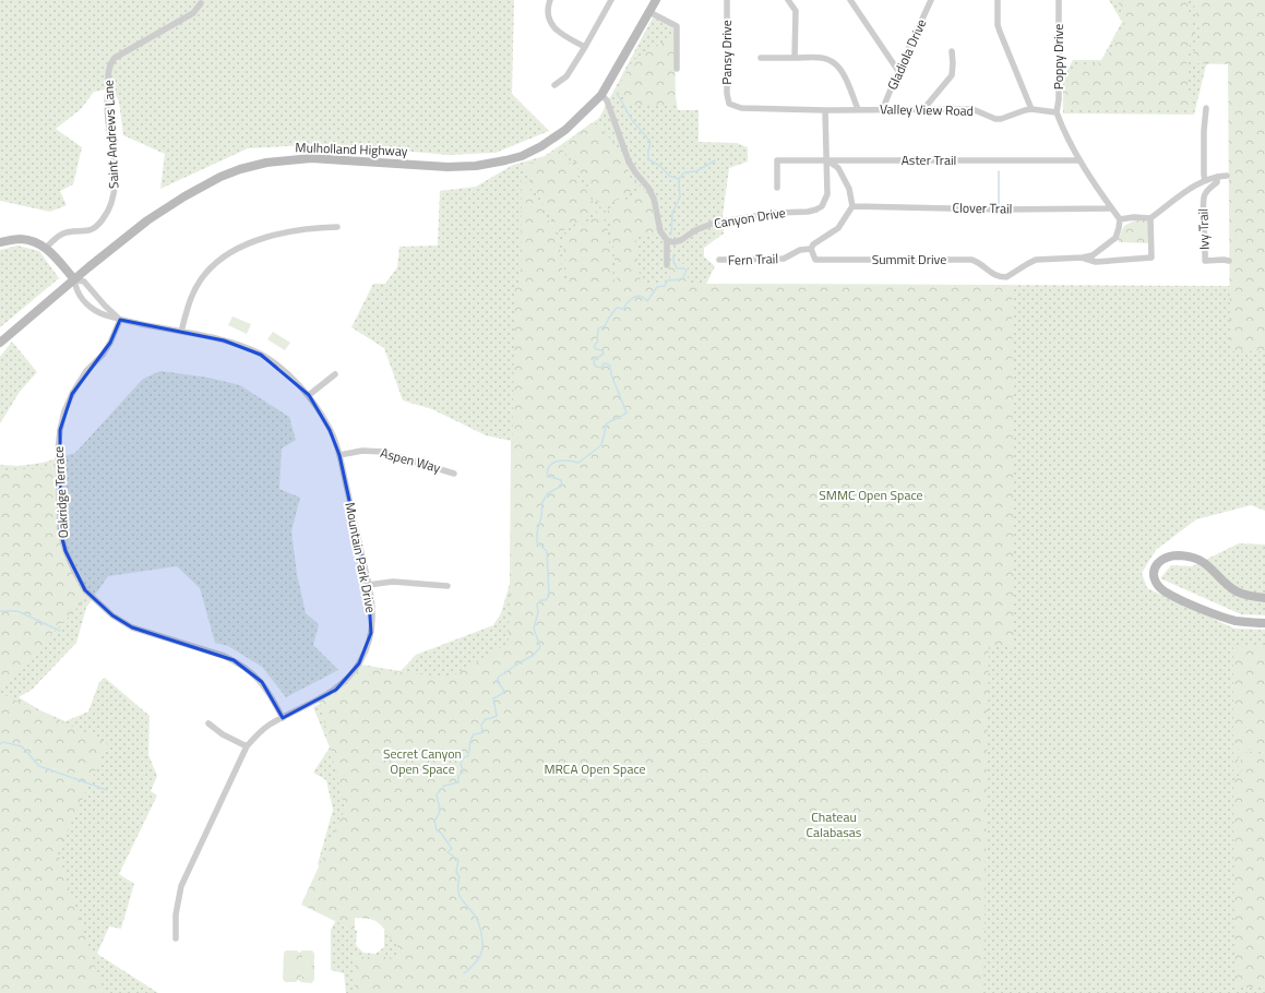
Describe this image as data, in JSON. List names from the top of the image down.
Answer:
{
  "streets": {
    "main road": ["Mulholland Highway"],
    "street": [
      "Pansy Drive",
      "Gladiola Drive",
      "Poppy Drive",
      "Valley View Road",
      "Saint Andrews Lane",
      "Aster Trail",
      "Clover Trail",
      "Canyon Drive",
      "Ivy Trail",
      "Fern Trail",
      "Summit Drive",
      "Aspen Way",
      "Oakridge Terrace",
      "Mountain Park Drive"
    ]
  },
  "crossings": [
    ["Pansy Drive", "Valley View Road"],
    ["Gladiola Drive", "Valley View Road"],
    ["Poppy Drive", "Valley View Road"],
    ["Valley View Road", "Canyon Drive"],
    ["Mulholland Highway", "Mountain Park Drive"],
    ["Aster Trail", "Canyon Drive"],
    ["Fern Trail", "Summit Drive"],
    ["Aspen Way", "Mountain Park Drive"],
    ["Oakridge Terrace", "Mountain Park Drive"]
  ],
  "parks": [
    "SMMC Open Space",
    "Secret Canyon Open Space",
    "MRCA Open Space",
    "Chateau Calabasas"
  ]
}
